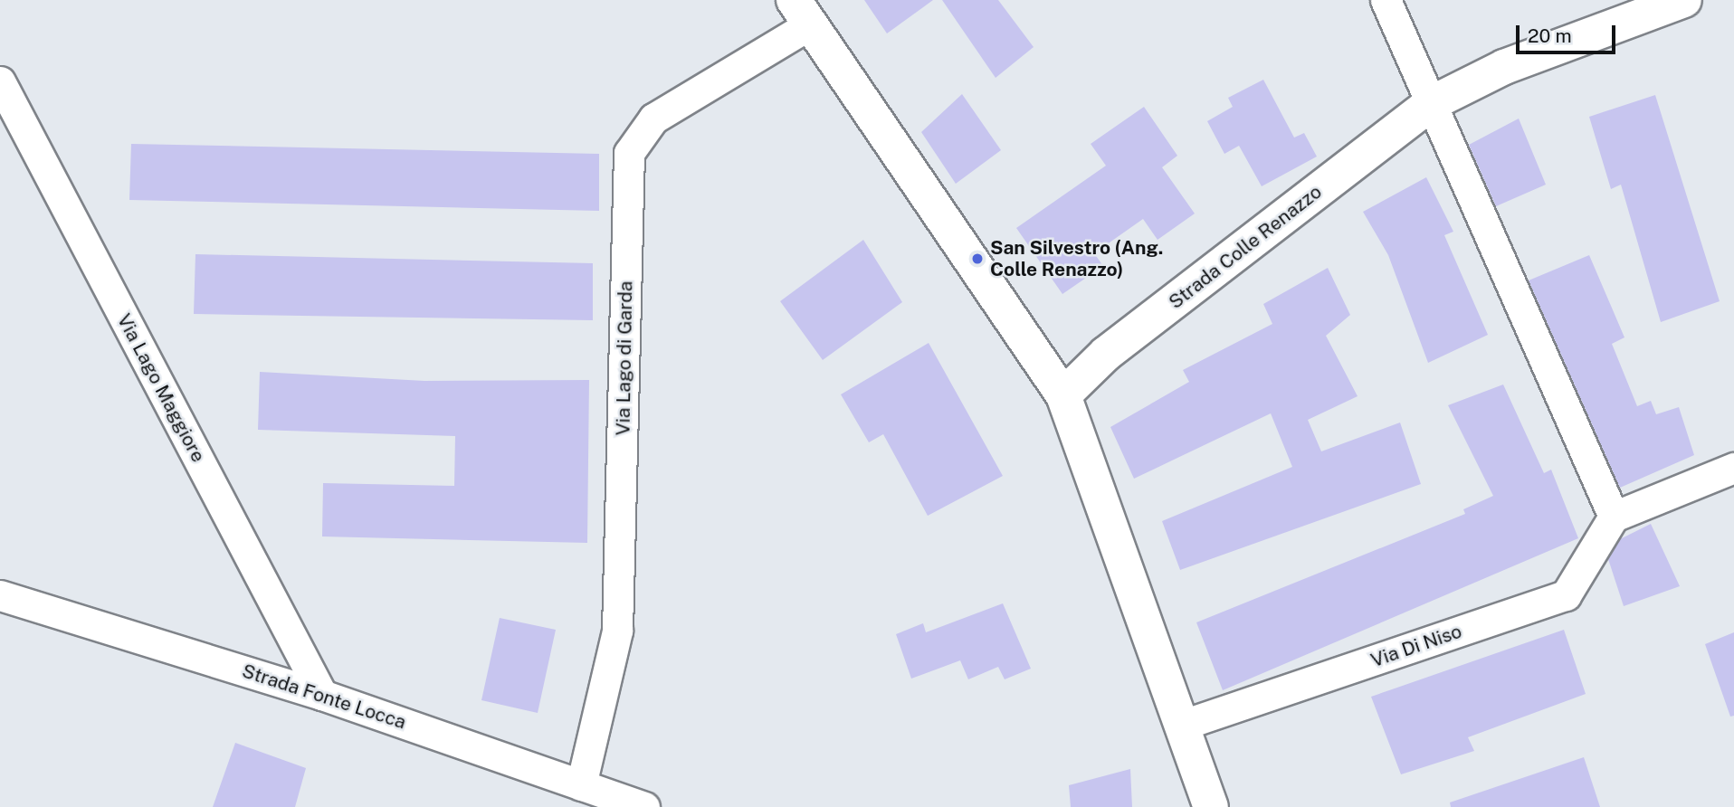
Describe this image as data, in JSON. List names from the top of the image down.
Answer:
{
  "streets": {
    "street": [
      "Strada Colle Renazzo",
      "Via Lago di Garda",
      "Via Lago Maggiore",
      "Via Di Niso",
      "Strada Fonte Locca"
    ]
  },
  "crossings": [
    ["Via Lago di Garda", "Strada Fonte Locca"],
    ["Via Lago Maggiore", "Strada Fonte Locca"]
  ],
  "places": ["San Silvestro (Ang. Colle Renazzo)"],
  "scale_bar": "20 m"
}
